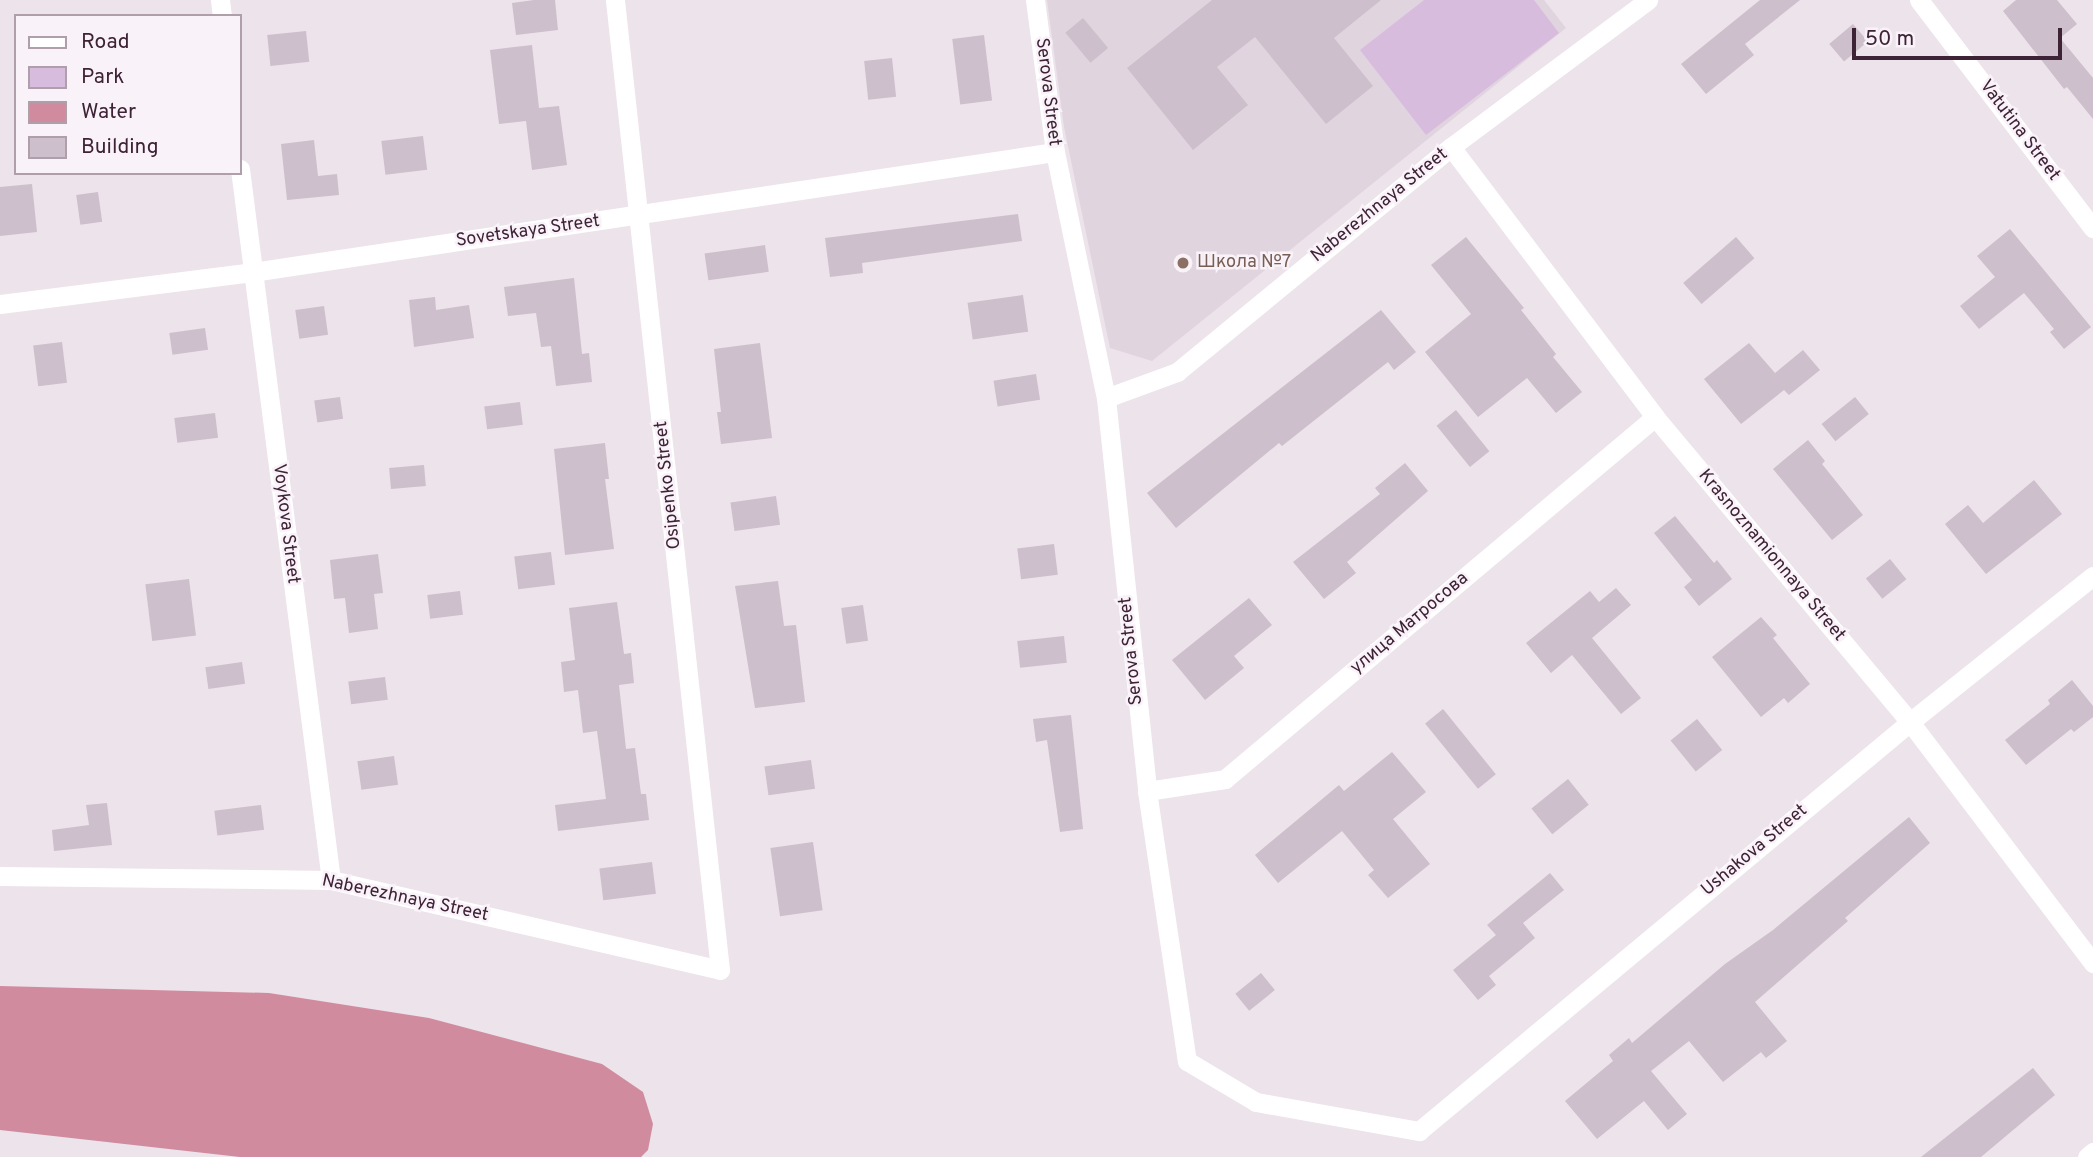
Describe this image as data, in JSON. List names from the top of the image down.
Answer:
{
  "streets": {
    "street": [
      "Serova Street",
      "Vatutina Street",
      "Naberezhnaya Street",
      "Sovetskaya Street",
      "Osipenko Street",
      "Voykova Street",
      "Krasnoznamionnaya Street",
      "улица Матросова",
      "Ushakova Street"
    ]
  },
  "crossings": [
    ["Serova Street", "Naberezhnaya Street"],
    ["Serova Street", "Sovetskaya Street"],
    ["Serova Street", "улица Матросова"],
    ["Serova Street", "Ushakova Street"],
    ["Naberezhnaya Street", "Osipenko Street"],
    ["Naberezhnaya Street", "Voykova Street"],
    ["Naberezhnaya Street", "Krasnoznamionnaya Street"],
    ["Sovetskaya Street", "Osipenko Street"],
    ["Sovetskaya Street", "Voykova Street"],
    ["Krasnoznamionnaya Street", "улица Матросова"],
    ["Krasnoznamionnaya Street", "Ushakova Street"]
  ],
  "places": ["Школа №7"],
  "legend": [
    "Road",
    "Park",
    "Water",
    "Building"
  ],
  "scale_bar": "50 m"
}
